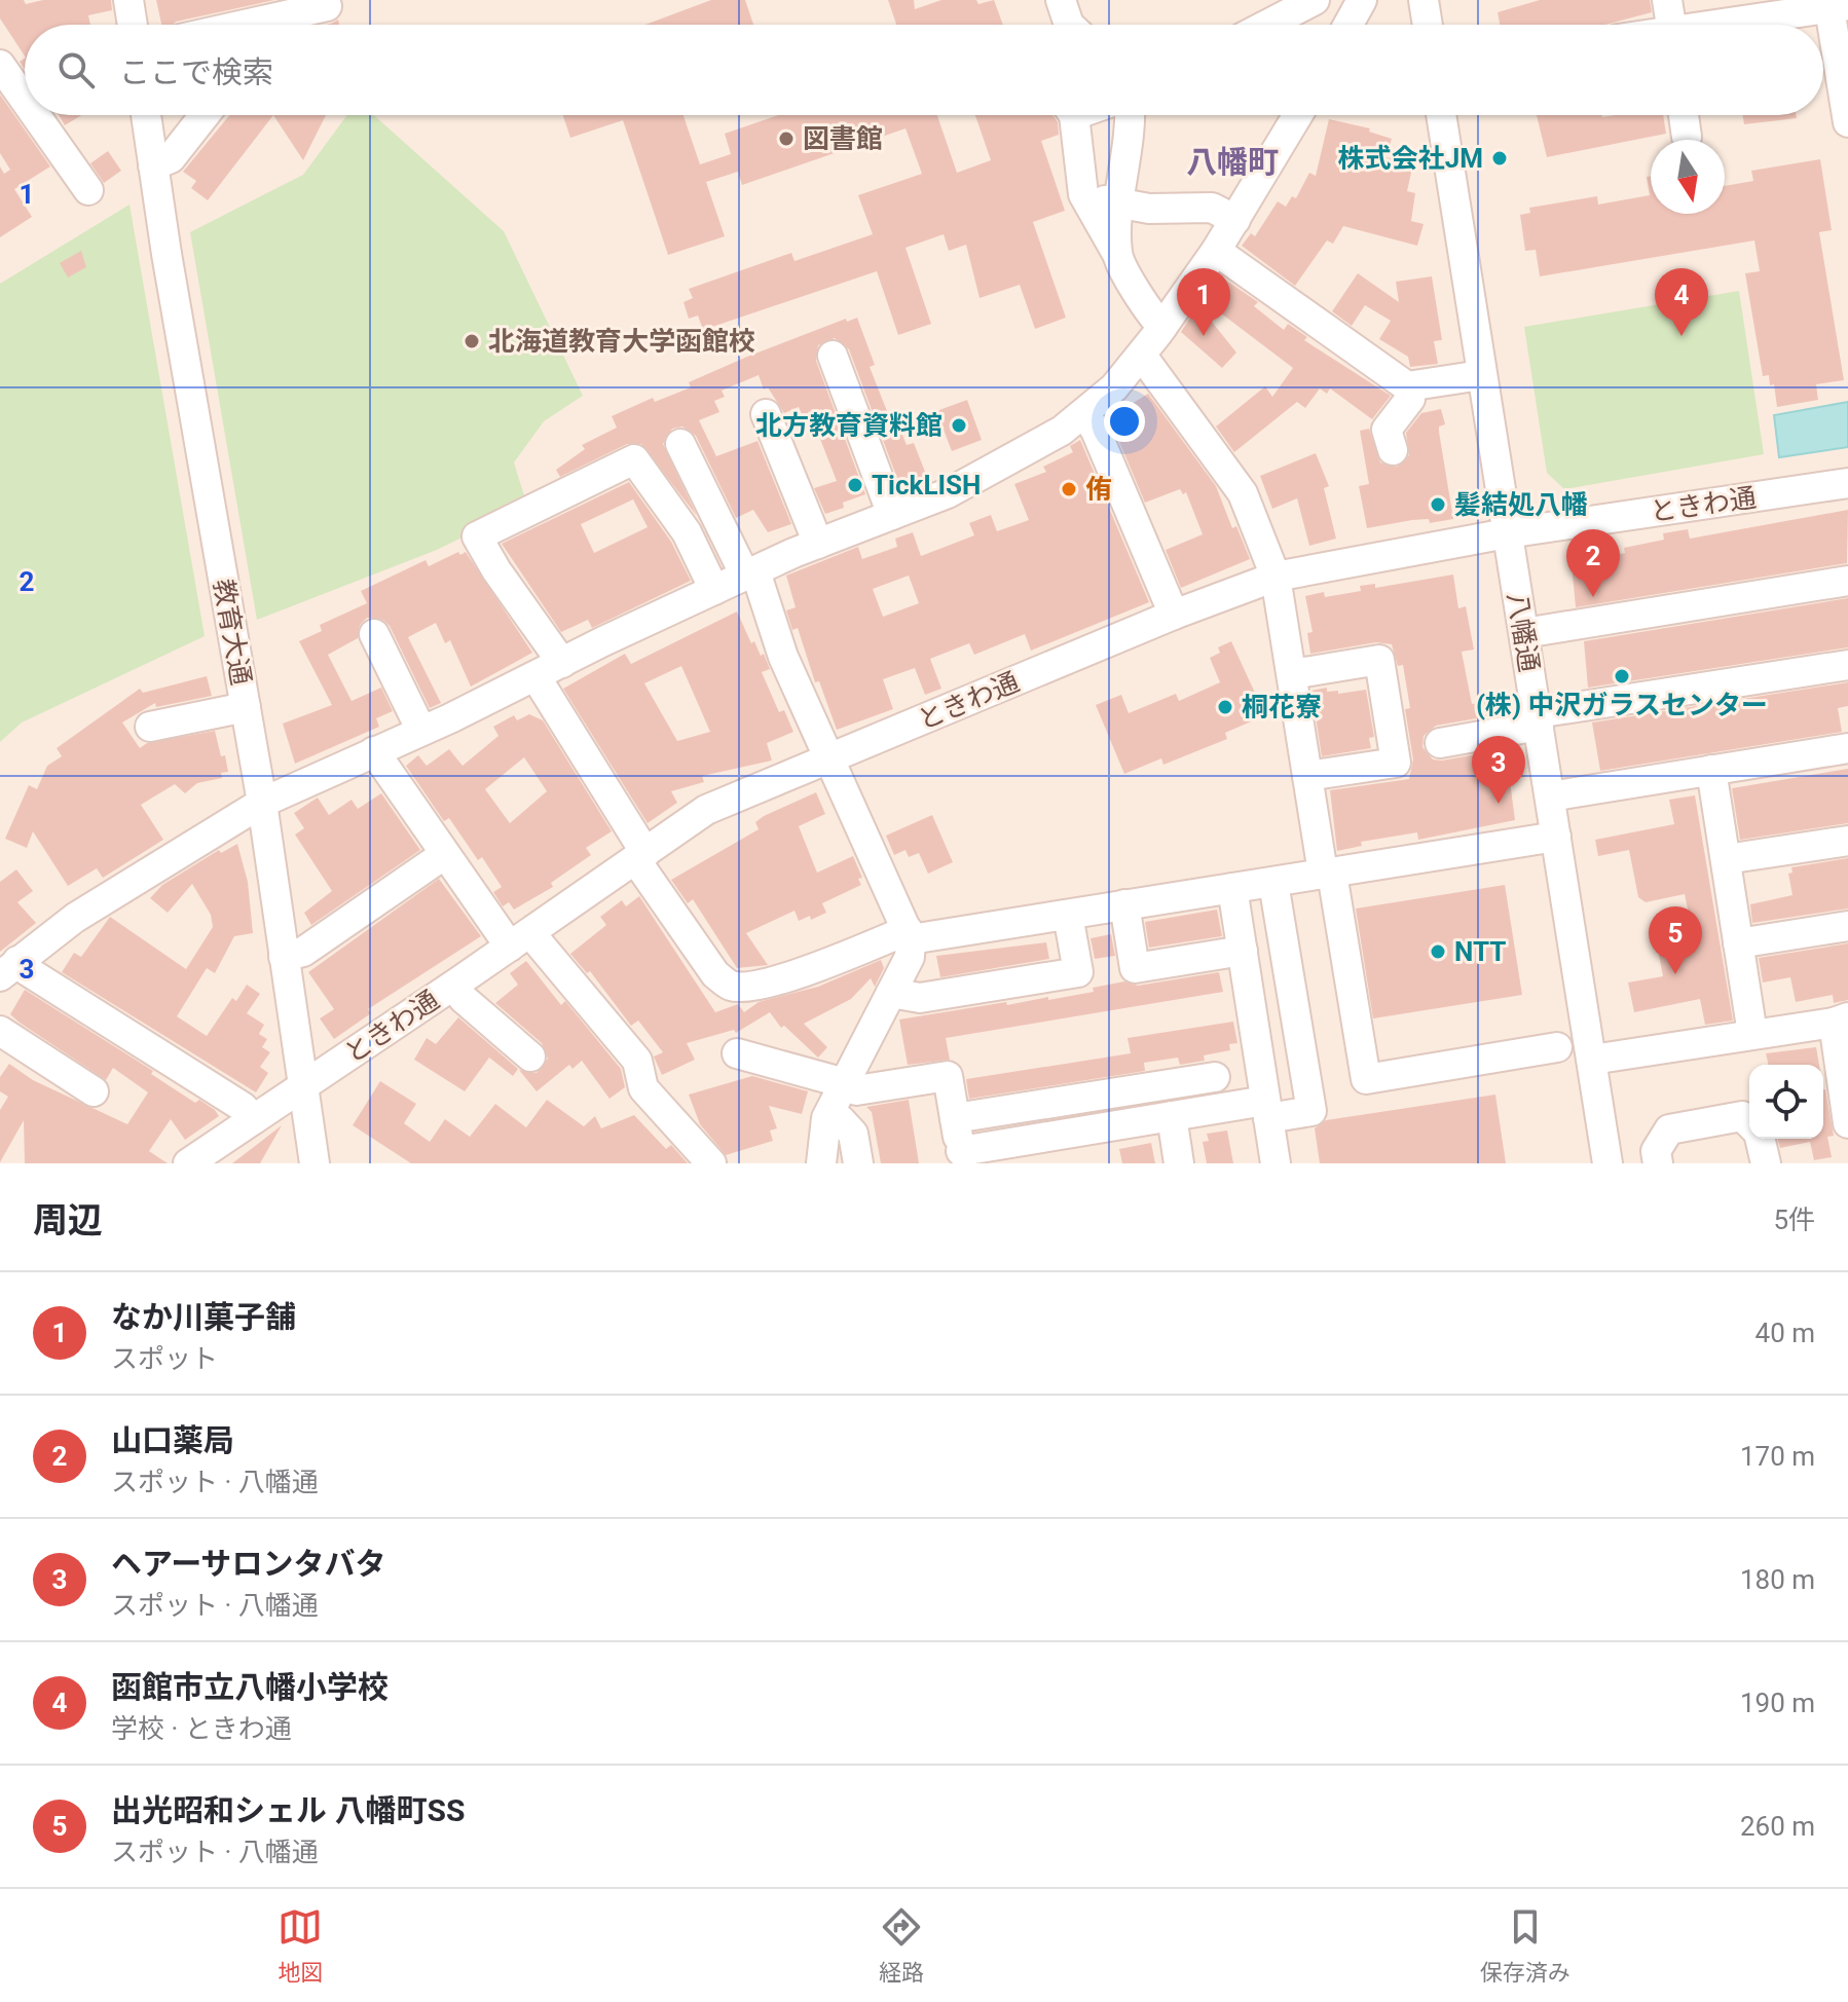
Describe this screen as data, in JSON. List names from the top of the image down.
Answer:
{
  "streets": {
    "street": ["ときわ通", "教育大通", "八幡通"]
  },
  "crossings": [
    ["ときわ通", "教育大通"],
    ["ときわ通", "八幡通"]
  ],
  "districts": ["八幡町"],
  "places": [
    "図書館",
    "株式会社JM",
    "北海道教育大学函館校",
    "北方教育資料館",
    "TickLISH",
    "侑",
    "髪結処八幡",
    "(株) 中沢ガラスセンター",
    "桐花寮",
    "NTT"
  ],
  "north": "bottom",
  "page": {
    "search": "ここで検索",
    "pins": [
      "1",
      "4",
      "2",
      "3",
      "5"
    ],
    "heading": ["周辺", "5件"],
    "list": [
      {
        "mark": "1",
        "name": "なか川菓子舗",
        "note": "スポット",
        "value": "40 m"
      },
      {
        "mark": "2",
        "name": "山口薬局",
        "note": "スポット · 八幡通",
        "value": "170 m"
      },
      {
        "mark": "3",
        "name": "ヘアーサロンタバタ",
        "note": "スポット · 八幡通",
        "value": "180 m"
      },
      {
        "mark": "4",
        "name": "函館市立八幡小学校",
        "note": "学校 · ときわ通",
        "value": "190 m"
      },
      {
        "mark": "5",
        "name": "出光昭和シェル 八幡町SS",
        "note": "スポット · 八幡通",
        "value": "260 m"
      }
    ],
    "nav": ["地図", "経路", "保存済み"]
  },
  "grid": {
    "rows": ["1", "2", "3"]
  }
}
